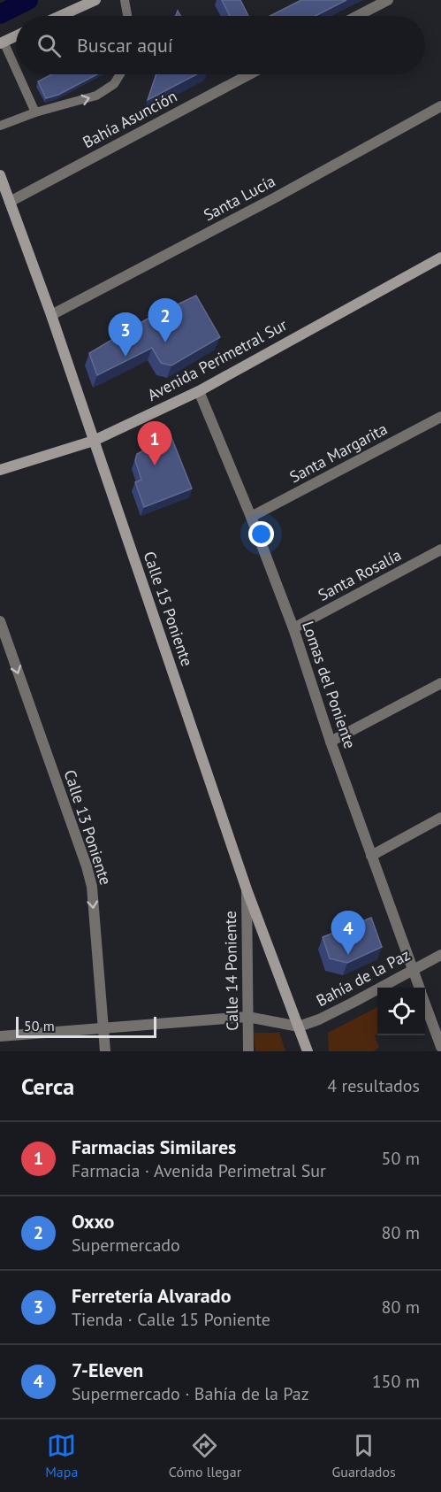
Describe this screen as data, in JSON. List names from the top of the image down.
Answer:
{
  "streets": {
    "street": [
      "Bahía Asunción",
      "Santa Lucía",
      "Avenida Perimetral Sur",
      "Santa Margarita",
      "Santa Rosalía",
      "Calle 15 Poniente",
      "Lomas del Poniente",
      "Calle 13 Poniente",
      "Calle 14 Poniente",
      "Bahía de la Paz"
    ]
  },
  "crossings": [
    ["Bahía Asunción", "Calle 15 Poniente"],
    ["Santa Lucía", "Calle 15 Poniente"],
    ["Avenida Perimetral Sur", "Calle 15 Poniente"],
    ["Avenida Perimetral Sur", "Lomas del Poniente"],
    ["Santa Margarita", "Lomas del Poniente"],
    ["Santa Rosalía", "Lomas del Poniente"],
    ["Calle 15 Poniente", "Calle 14 Poniente"],
    ["Calle 15 Poniente", "Bahía de la Paz"],
    ["Lomas del Poniente", "Bahía de la Paz"]
  ],
  "one_way": ["Calle 13 Poniente"],
  "scale_bar": "50 m",
  "page": {
    "search": "Buscar aquí",
    "pins": [
      "2",
      "3",
      "1",
      "4"
    ],
    "scale": "50 m",
    "heading": ["Cerca", "4 resultados"],
    "list": [
      {
        "mark": "1",
        "name": "Farmacias Similares",
        "note": "Farmacia · Avenida Perimetral Sur",
        "value": "50 m"
      },
      {
        "mark": "2",
        "name": "Oxxo",
        "note": "Supermercado",
        "value": "80 m"
      },
      {
        "mark": "3",
        "name": "Ferretería Alvarado",
        "note": "Tienda · Calle 15 Poniente",
        "value": "80 m"
      },
      {
        "mark": "4",
        "name": "7-Eleven",
        "note": "Supermercado · Bahía de la Paz",
        "value": "150 m"
      }
    ],
    "nav": ["Mapa", "Cómo llegar", "Guardados"]
  }
}
